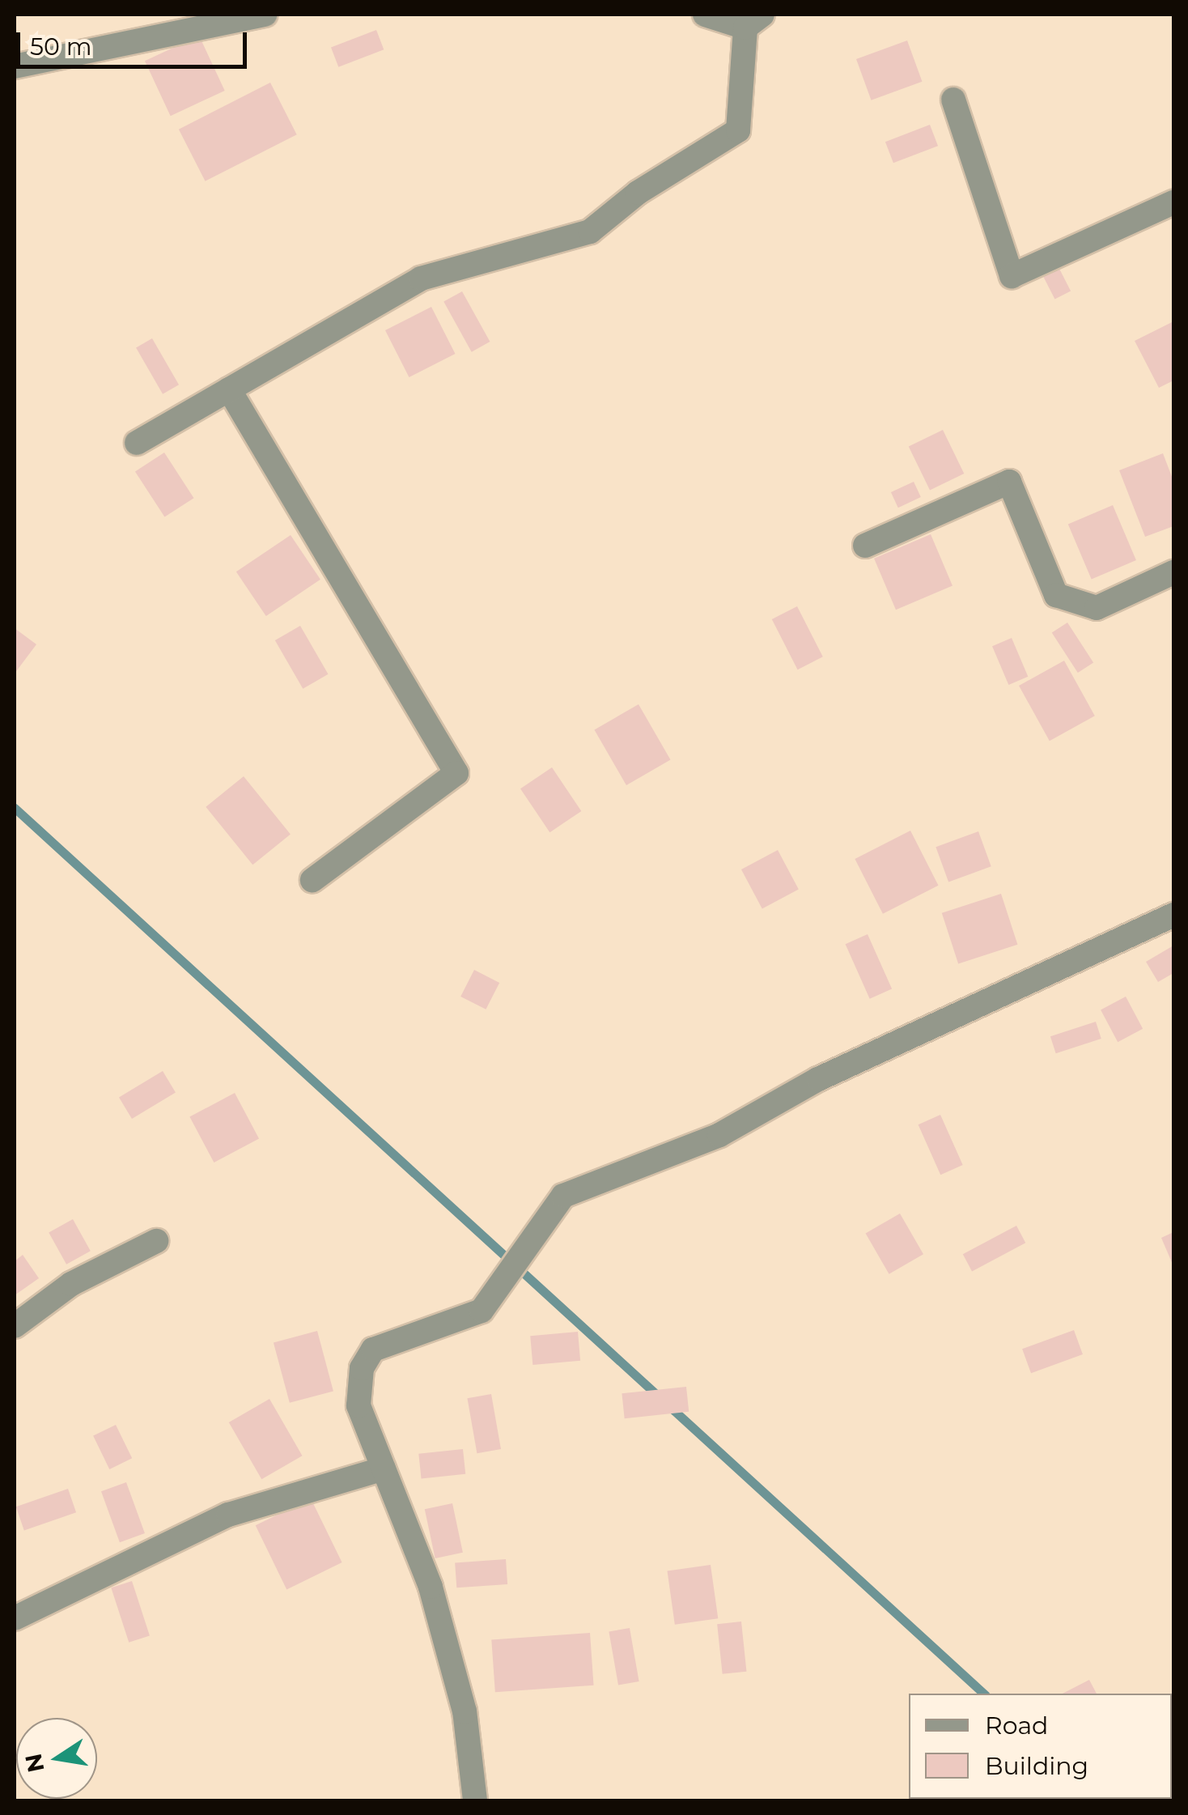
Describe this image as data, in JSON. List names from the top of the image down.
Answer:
{
  "legend": ["Road", "Building"],
  "scale_bar": "50 m",
  "north": "left"
}
